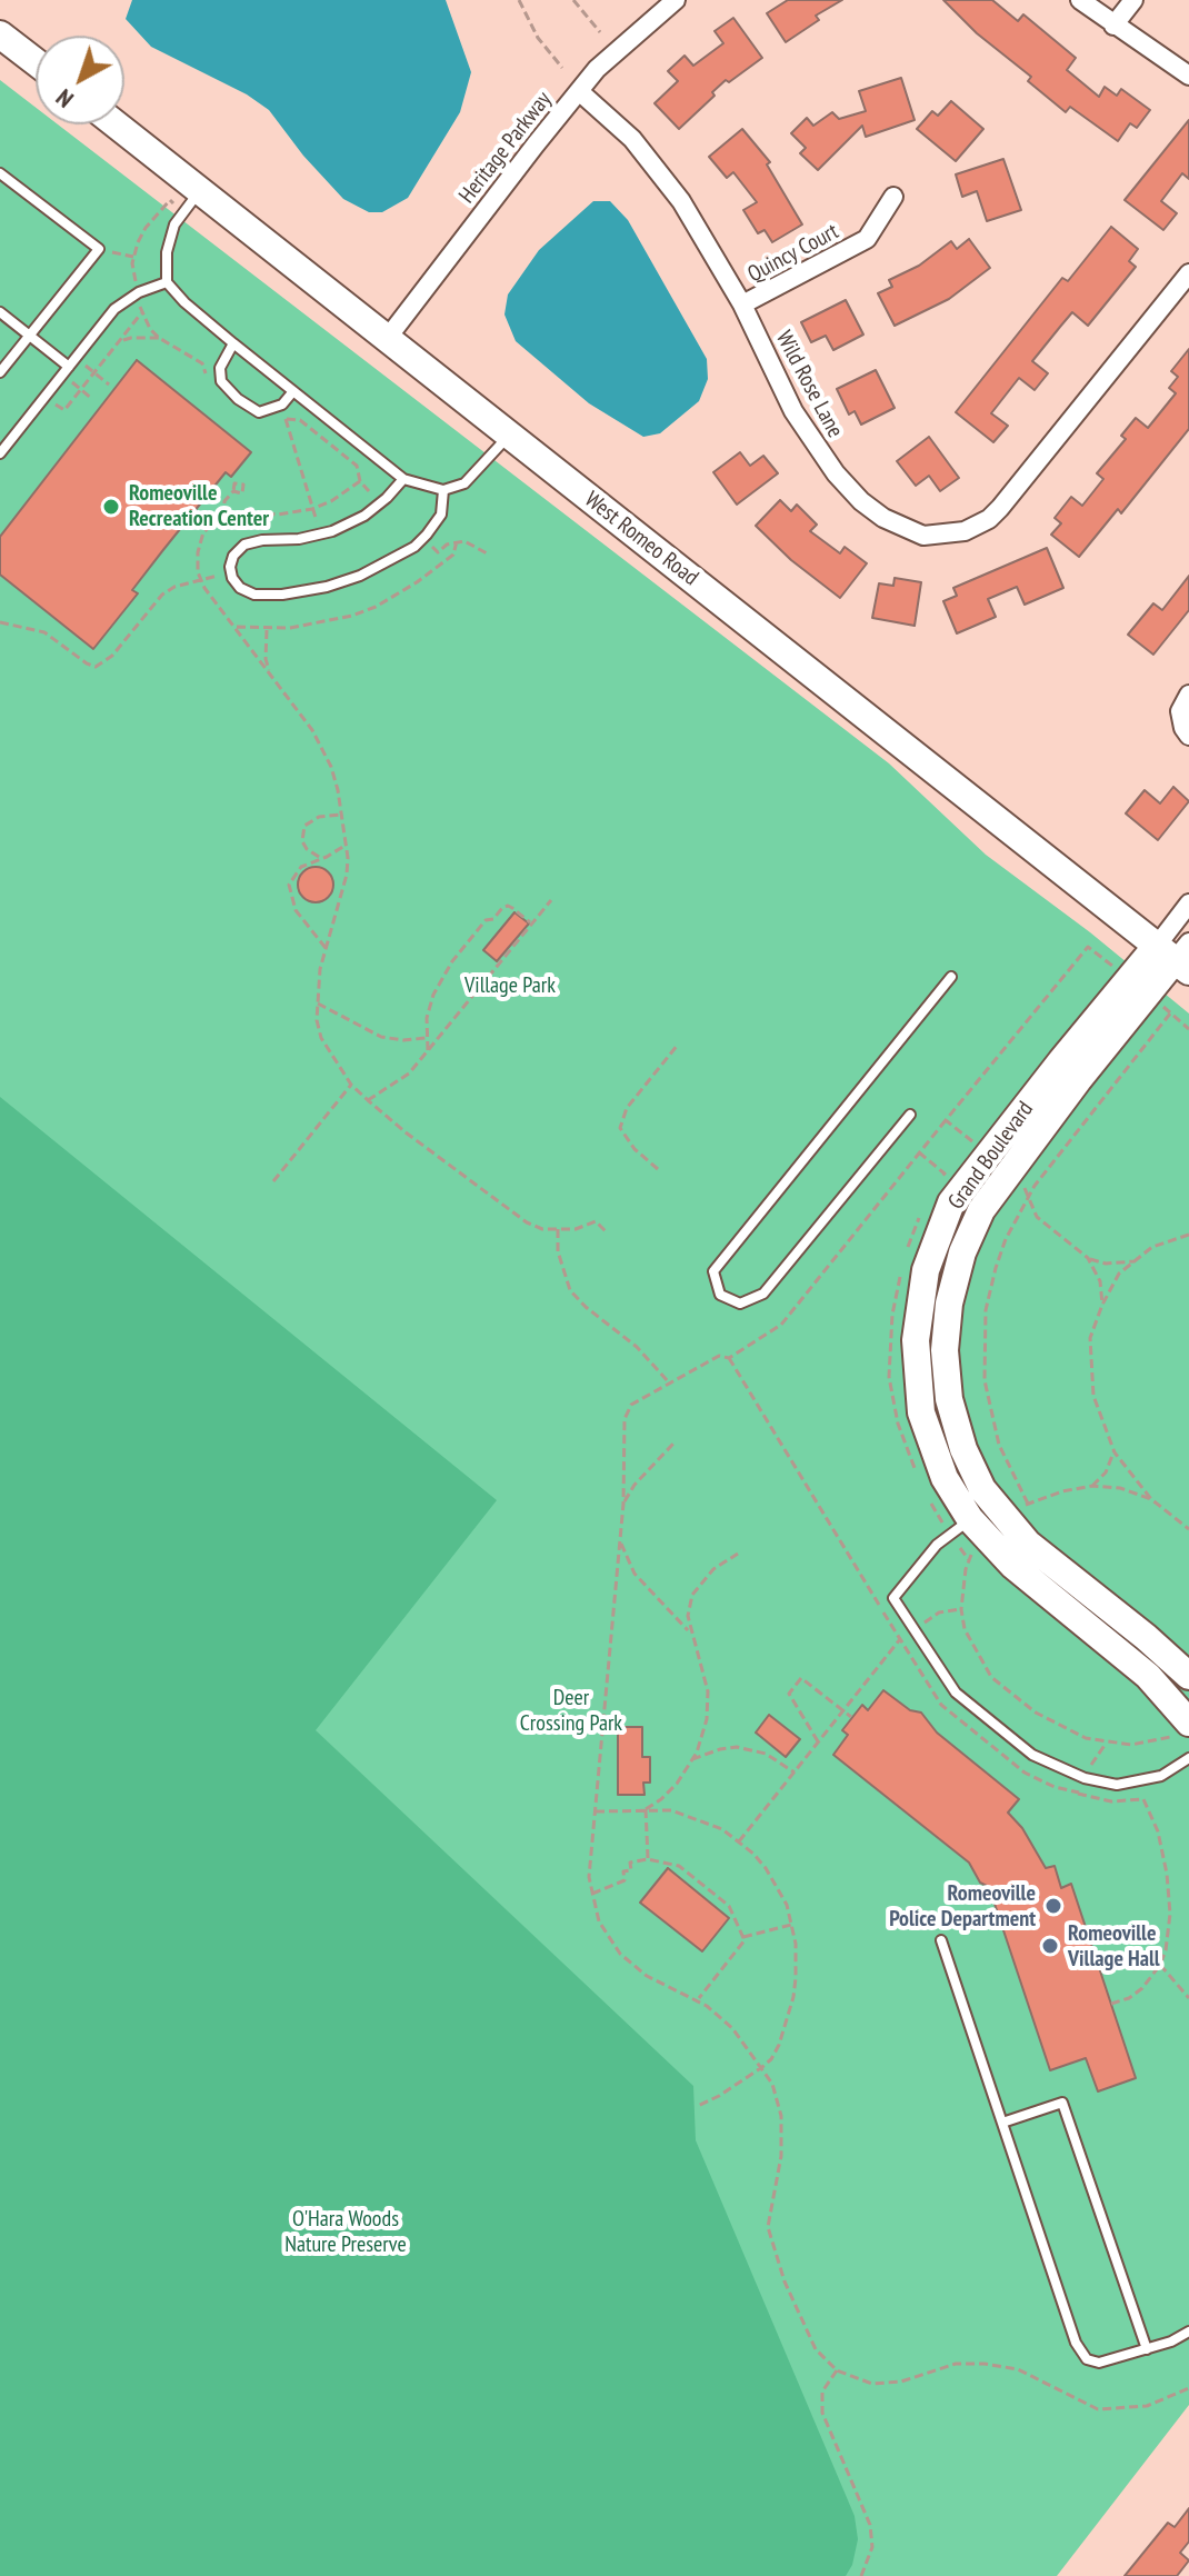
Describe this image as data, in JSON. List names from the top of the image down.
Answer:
{
  "streets": {
    "street": [
      "Heritage Parkway",
      "Quincy Court",
      "Wild Rose Lane",
      "West Romeo Road",
      "Grand Boulevard"
    ]
  },
  "crossings": [
    ["Heritage Parkway", "Wild Rose Lane"],
    ["Heritage Parkway", "West Romeo Road"],
    ["Quincy Court", "Wild Rose Lane"],
    ["West Romeo Road", "Grand Boulevard"]
  ],
  "parks": ["Village Park", "Deer Crossing Park", "O'Hara Woods Nature Preserve"],
  "places": ["Romeoville Recreation Center", "Romeoville Police Department", "Romeoville Village Hall"],
  "north": "bottom left"
}
